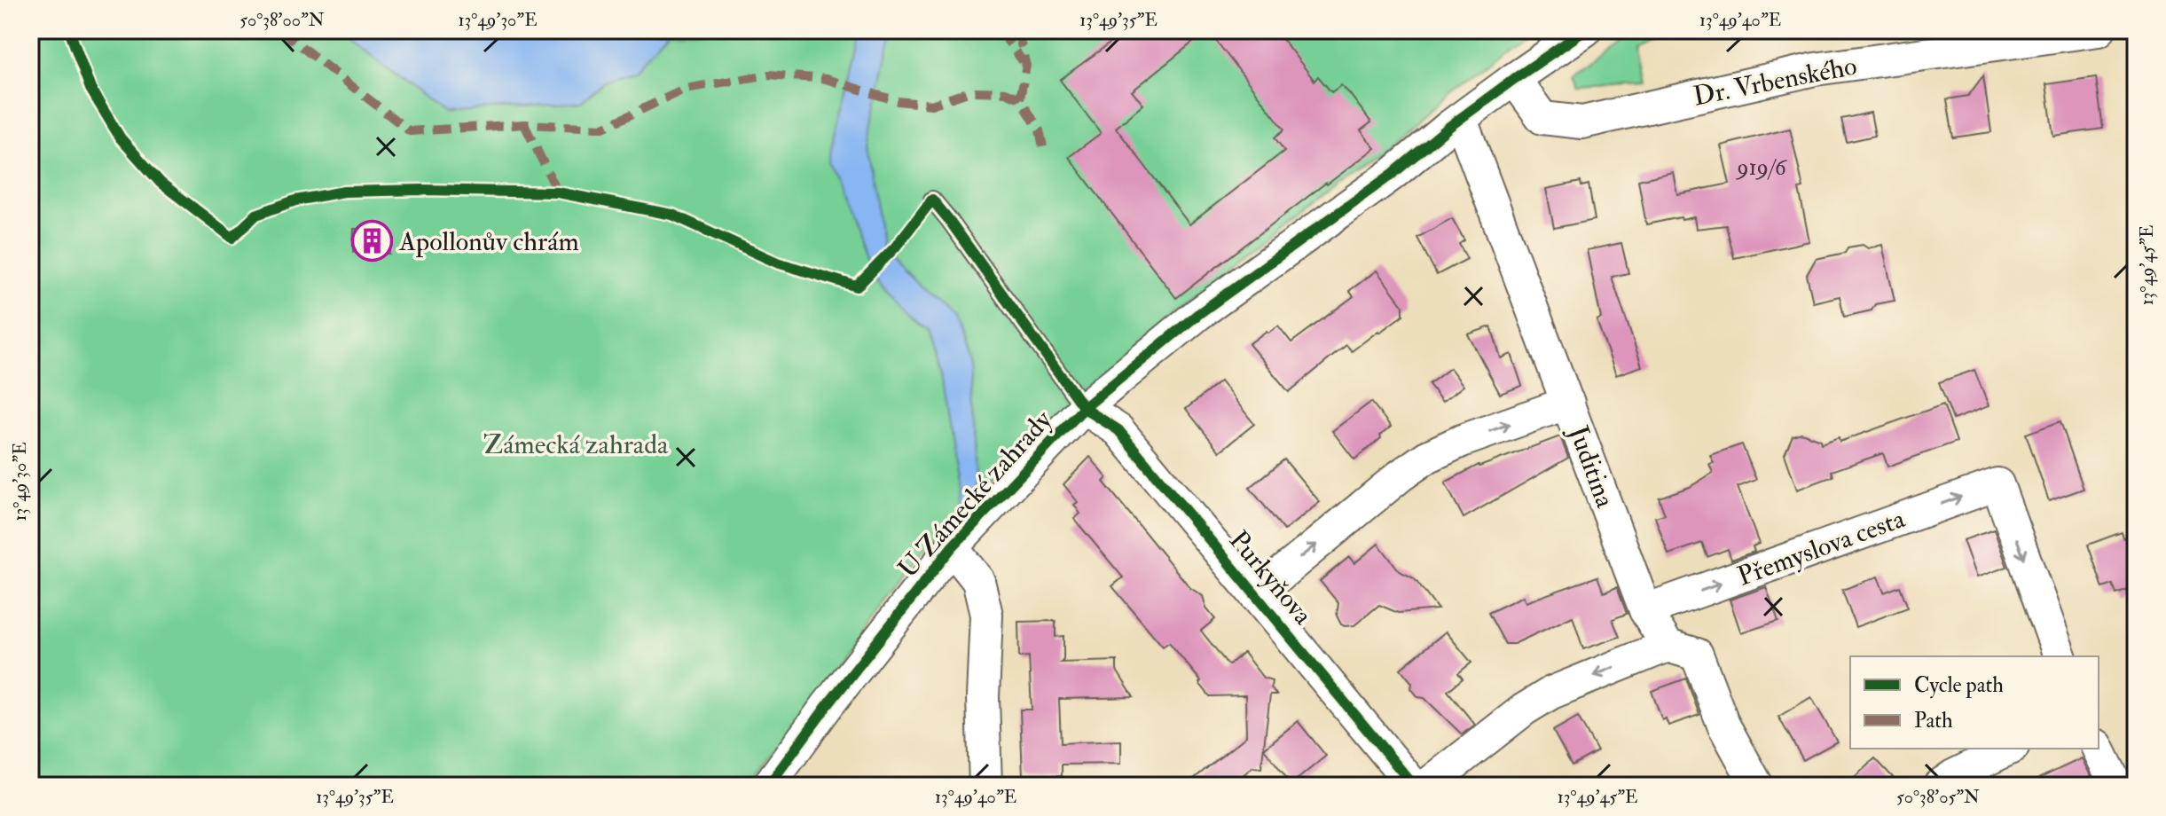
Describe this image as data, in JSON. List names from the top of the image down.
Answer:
{
  "streets": {
    "street": [
      "Dr. Vrbenského",
      "Juditina",
      "U Zámecké zahrady",
      "Přemyslova cesta",
      "Purkyňova"
    ]
  },
  "crossings": [
    ["Dr. Vrbenského", "U Zámecké zahrady"],
    ["Juditina", "U Zámecké zahrady"],
    ["Juditina", "Přemyslova cesta"],
    ["U Zámecké zahrady", "Purkyňova"]
  ],
  "parks": ["Zámecká zahrada"],
  "places": {
    "building": ["Apollonův chrám"]
  },
  "house_numbers": ["919/6"],
  "legend": ["Cycle path", "Path"],
  "coordinates": [
    "50°38'00\"N",
    "13°49'30\"E",
    "13°49'35\"E",
    "13°49'40\"E",
    "13°49'45\"E",
    "50°38'05\"N"
  ]
}
